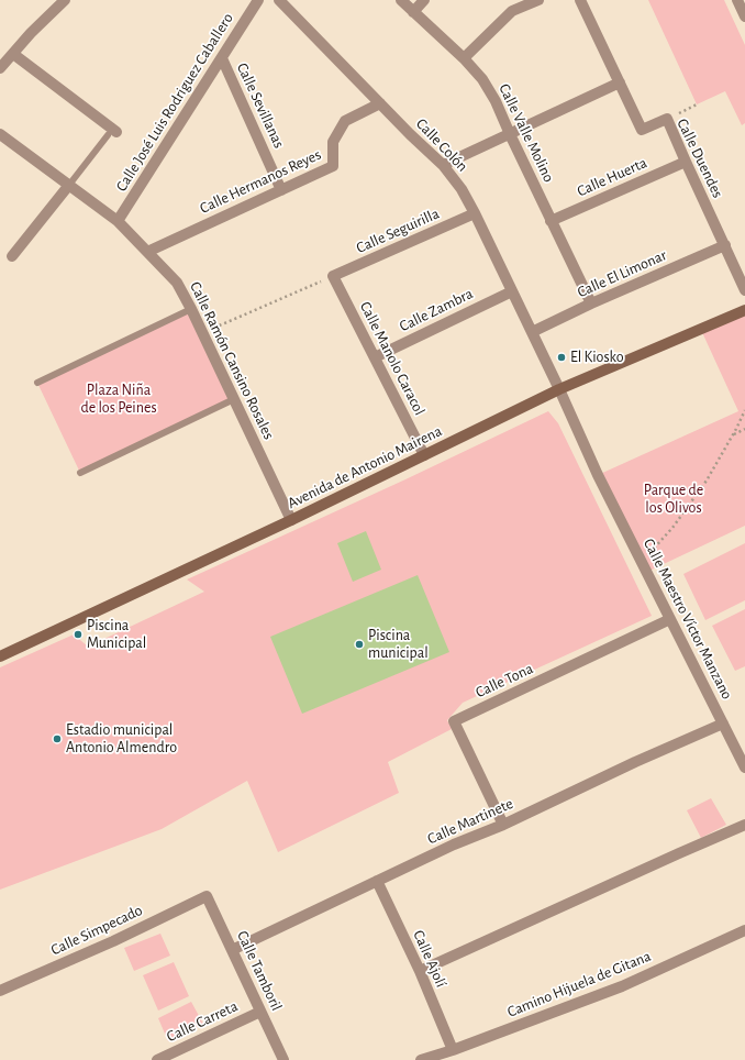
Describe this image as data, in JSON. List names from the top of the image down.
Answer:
{
  "streets": {
    "street": [
      "Calle José Luis Rodriguez Caballero",
      "Calle Sevillanas",
      "Calle Valle Molino",
      "Calle Colón",
      "Calle Duendes",
      "Calle Huerta",
      "Calle Hermanos Reyes",
      "Calle Seguirilla",
      "Calle El Limonar",
      "Calle Zambra",
      "Calle Manolo Caracol",
      "Calle Ramón Cansino Rosales",
      "Avenida de Antonio Mairena",
      "Calle Maestro Víctor Manzano",
      "Calle Tona",
      "Calle Martinete",
      "Calle Simpecado",
      "Calle Ajolí",
      "Calle Tamboril",
      "Camino Hijuela de Gitana",
      "Calle Carreta"
    ]
  },
  "crossings": [
    ["Calle José Luis Rodriguez Caballero", "Calle Sevillanas"],
    ["Calle José Luis Rodriguez Caballero", "Calle Ramón Cansino Rosales"],
    ["Calle Sevillanas", "Calle Hermanos Reyes"],
    ["Calle Valle Molino", "Calle Huerta"],
    ["Calle Valle Molino", "Calle El Limonar"],
    ["Calle Colón", "Calle Hermanos Reyes"],
    ["Calle Colón", "Calle Seguirilla"],
    ["Calle Colón", "Calle El Limonar"],
    ["Calle Colón", "Calle Zambra"],
    ["Calle Colón", "Avenida de Antonio Mairena"],
    ["Calle Colón", "Calle Maestro Víctor Manzano"],
    ["Calle Duendes", "Calle Huerta"],
    ["Calle Duendes", "Calle El Limonar"],
    ["Calle Hermanos Reyes", "Calle Ramón Cansino Rosales"],
    ["Calle Seguirilla", "Calle Manolo Caracol"],
    ["Calle Zambra", "Calle Manolo Caracol"],
    ["Calle Manolo Caracol", "Avenida de Antonio Mairena"],
    ["Calle Ramón Cansino Rosales", "Avenida de Antonio Mairena"],
    ["Avenida de Antonio Mairena", "Calle Maestro Víctor Manzano"],
    ["Calle Maestro Víctor Manzano", "Calle Tona"],
    ["Calle Maestro Víctor Manzano", "Calle Martinete"],
    ["Calle Tona", "Calle Martinete"],
    ["Calle Martinete", "Calle Ajolí"],
    ["Calle Martinete", "Calle Tamboril"],
    ["Calle Simpecado", "Calle Tamboril"],
    ["Calle Ajolí", "Camino Hijuela de Gitana"],
    ["Calle Tamboril", "Calle Carreta"]
  ],
  "parks": ["Plaza Niña de los Peines", "Parque de los Olivos"],
  "places": [
    "El Kiosko",
    "Piscina Municipal",
    "Piscina municipal",
    "Estadio municipal Antonio Almendro"
  ]
}
